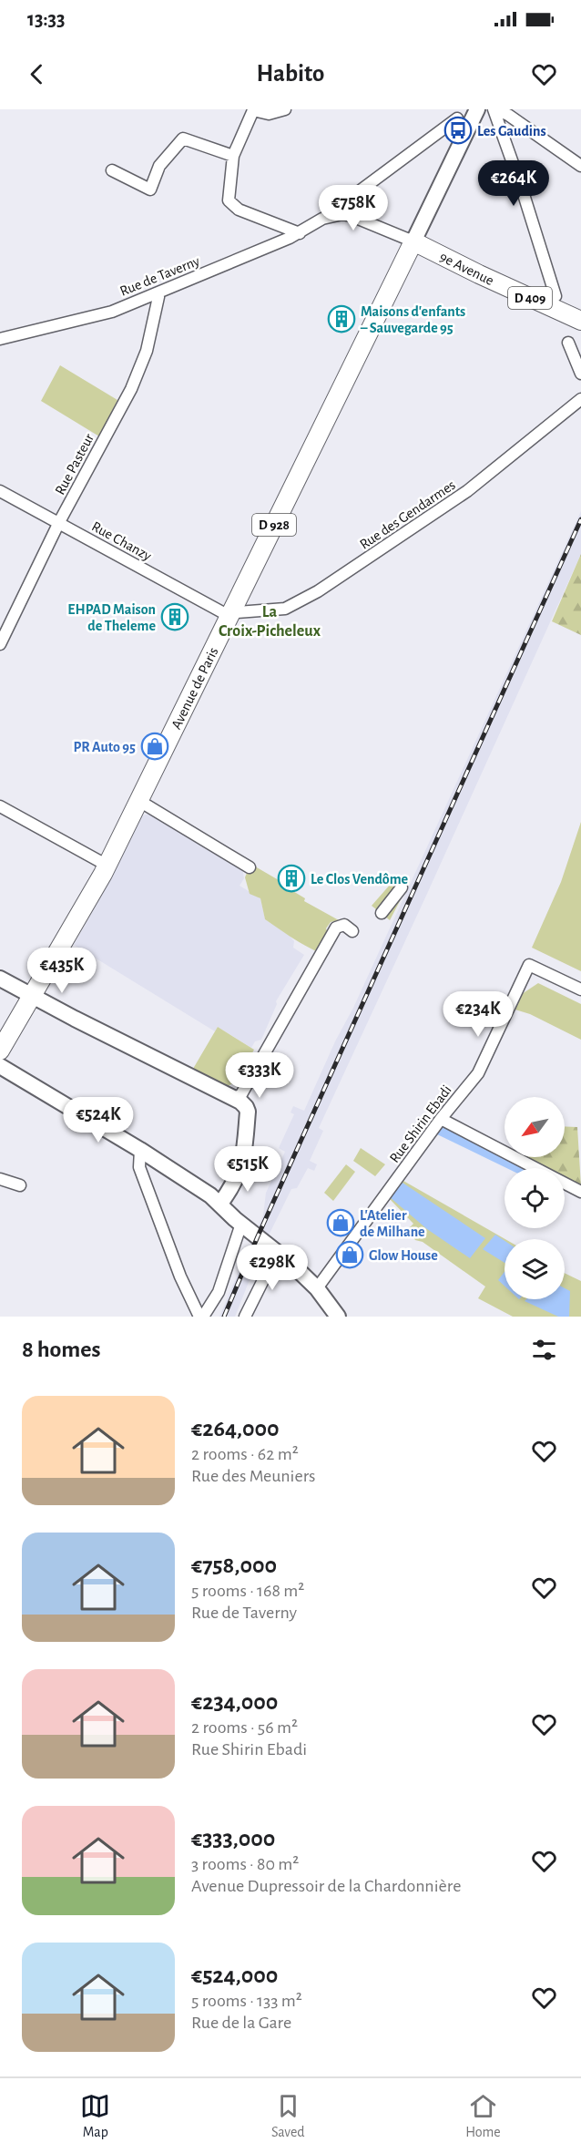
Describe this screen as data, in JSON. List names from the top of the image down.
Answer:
{
  "streets": {
    "main road": [
      "9e Avenue",
      "D 409",
      "D 928",
      "Avenue de Paris"
    ],
    "street": [
      "Rue de Taverny",
      "Rue Pasteur",
      "Rue des Gendarmes",
      "Rue Chanzy",
      "Rue Shirin Ebadi"
    ]
  },
  "crossings": [
    ["9e Avenue", "Rue de Taverny"],
    ["9e Avenue", "Avenue de Paris"],
    ["Rue de Taverny", "Rue Pasteur"],
    ["Rue de Taverny", "Avenue de Paris"],
    ["Rue Pasteur", "Rue Chanzy"],
    ["Rue des Gendarmes", "Rue Chanzy"],
    ["Rue des Gendarmes", "Avenue de Paris"],
    ["Rue Chanzy", "Avenue de Paris"]
  ],
  "districts": ["La Croix-Picheleux"],
  "places": {
    "bus stop": ["Les Gaudins"],
    "building": ["Maisons d'enfants – Sauvegarde 95", "EHPAD Maison de Theleme", "Le Clos Vendôme"],
    "shop": ["PR Auto 95", "L'Atelier de Milhane", "Glow House"]
  },
  "north": "bottom left",
  "page": {
    "status": "13:33",
    "header": "Habito",
    "price": [
      "€264K",
      "€758K",
      "€435K",
      "€234K",
      "€333K",
      "€524K",
      "€515K",
      "€298K"
    ],
    "heading": "8 homes",
    "list": [
      {
        "name": "€264,000",
        "note": "2 rooms · 62 m² · Rue des Meuniers"
      },
      {
        "name": "€758,000",
        "note": "5 rooms · 168 m² · Rue de Taverny"
      },
      {
        "name": "€234,000",
        "note": "2 rooms · 56 m² · Rue Shirin Ebadi"
      },
      {
        "name": "€333,000",
        "note": "3 rooms · 80 m² · Avenue Dupressoir de la Chardonnière"
      },
      {
        "name": "€524,000",
        "note": "5 rooms · 133 m² · Rue de la Gare"
      }
    ],
    "tabs": ["Map", "Saved", "Home"]
  }
}
